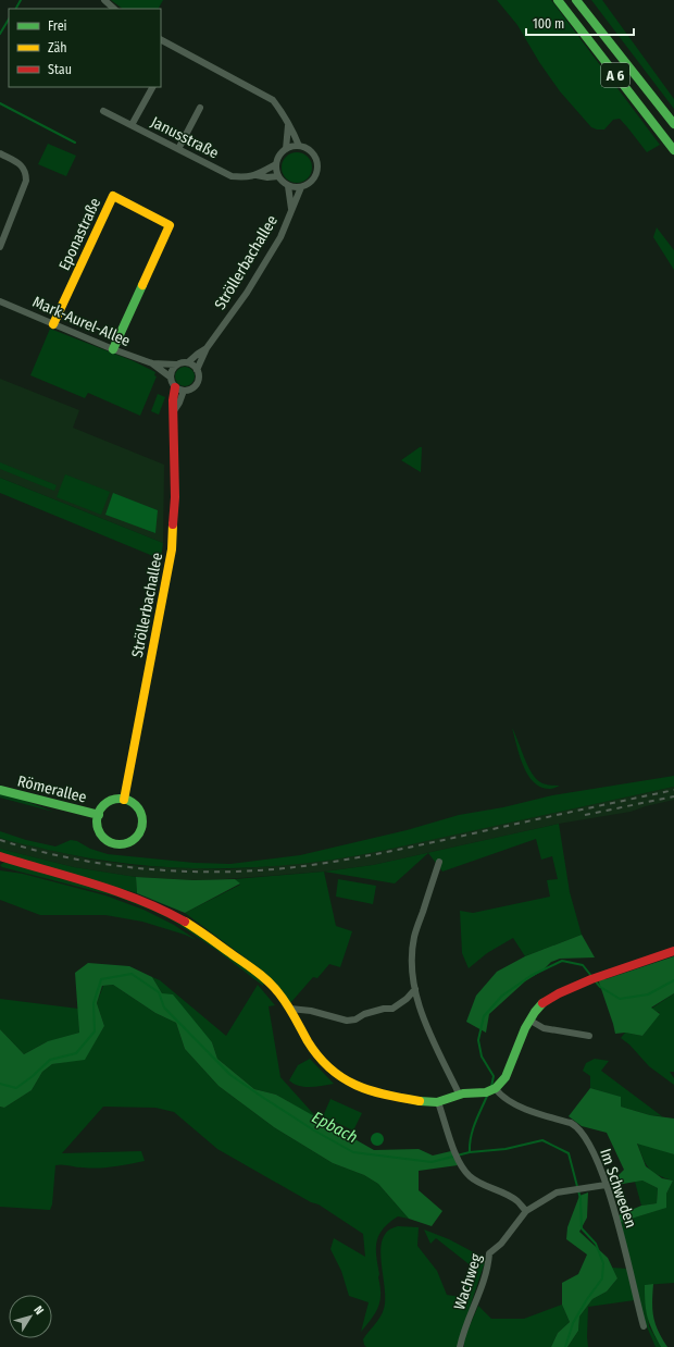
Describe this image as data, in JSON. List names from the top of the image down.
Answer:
{
  "streets": {
    "main road": [
      "A 6",
      "Eponastraße",
      "Ströllerbachallee",
      "Römerallee"
    ],
    "street": [
      "Janusstraße",
      "Mark-Aurel-Allee",
      "Im Schweden",
      "Wachweg"
    ]
  },
  "crossings": [
    ["Janusstraße", "Ströllerbachallee"],
    ["Eponastraße", "Mark-Aurel-Allee"],
    ["Ströllerbachallee", "Mark-Aurel-Allee"],
    ["Ströllerbachallee", "Römerallee"],
    ["Im Schweden", "Wachweg"]
  ],
  "water": ["Epbach"],
  "legend": ["Frei", "Zäh", "Stau"],
  "scale_bar": "100 m",
  "north": "top right"
}
